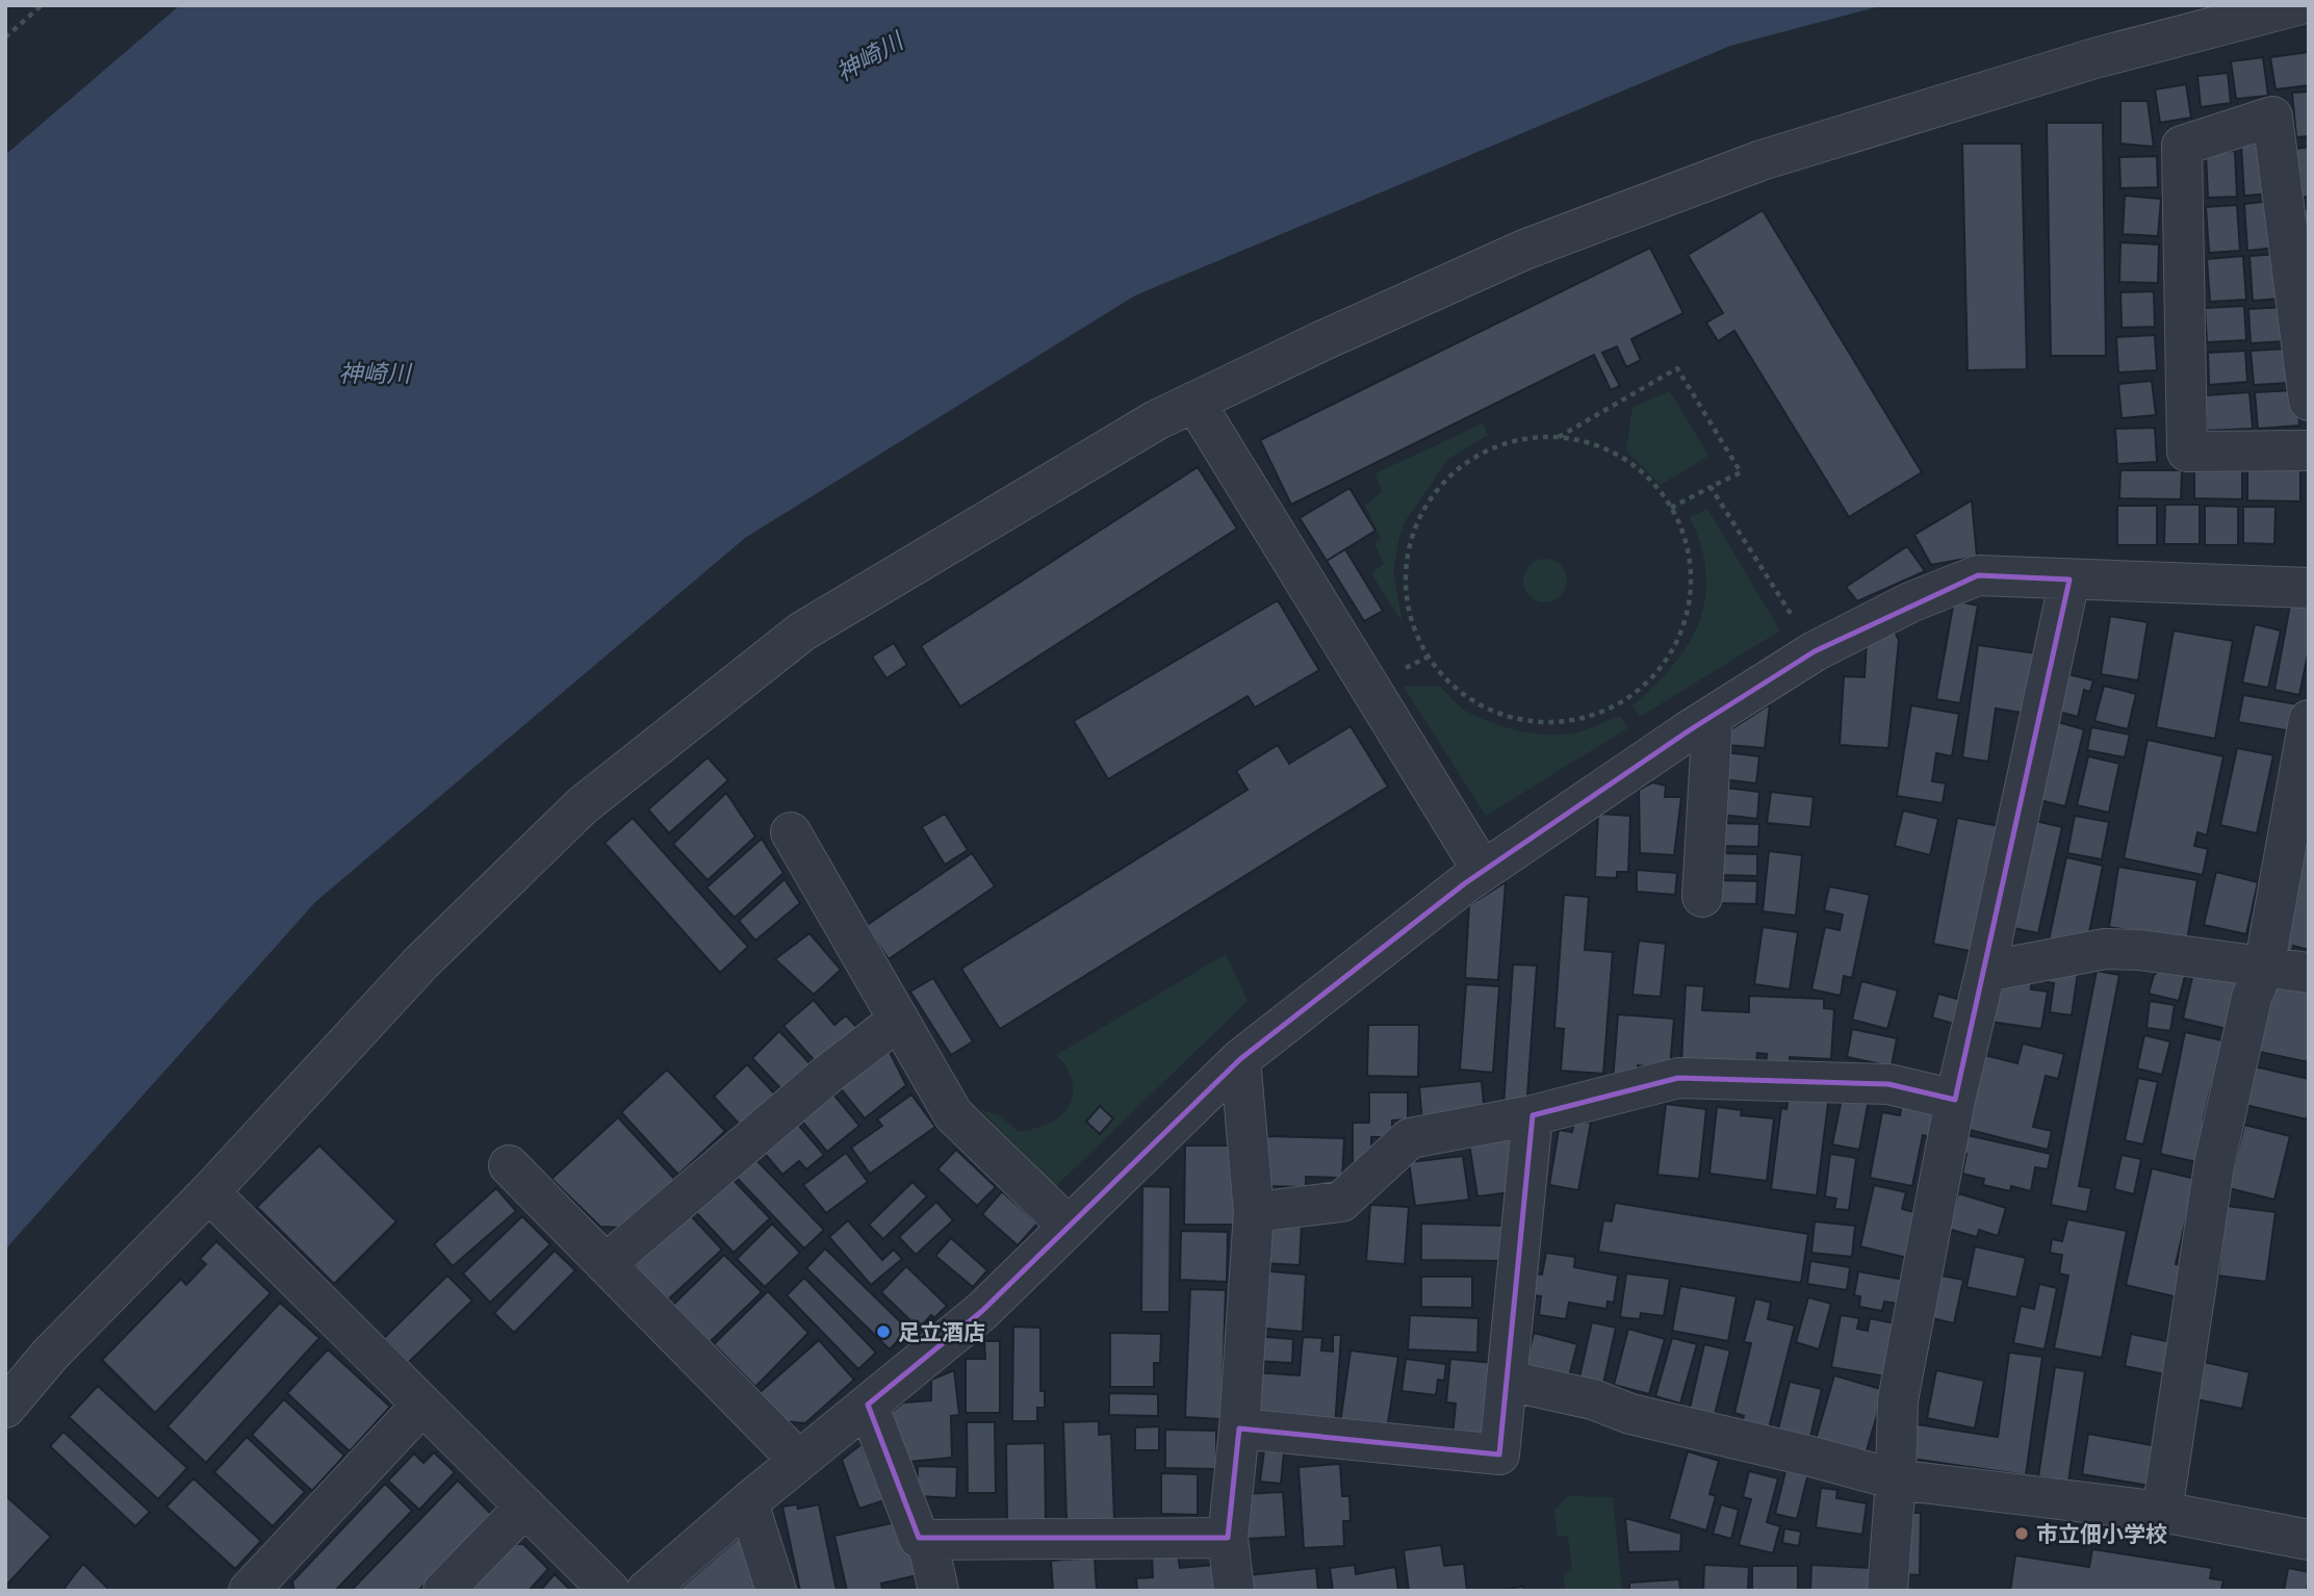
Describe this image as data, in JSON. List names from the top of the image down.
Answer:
{
  "water": ["神崎川"],
  "places": ["足立酒店", "市立佃小学校"]
}
